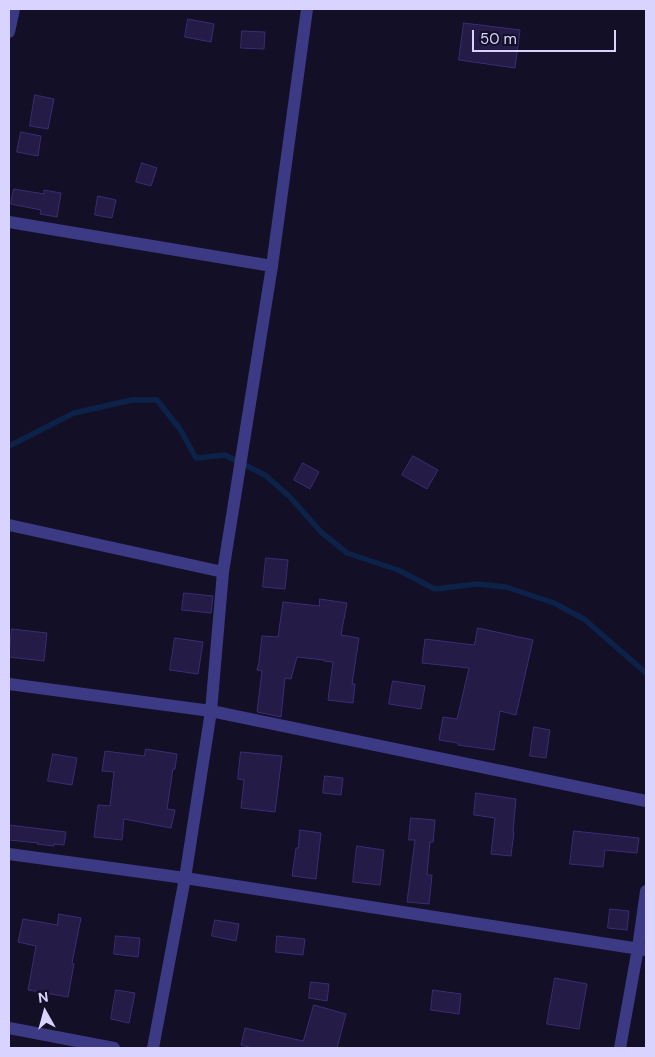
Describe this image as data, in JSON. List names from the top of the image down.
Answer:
{
  "scale_bar": "50 m",
  "north": "top"
}
